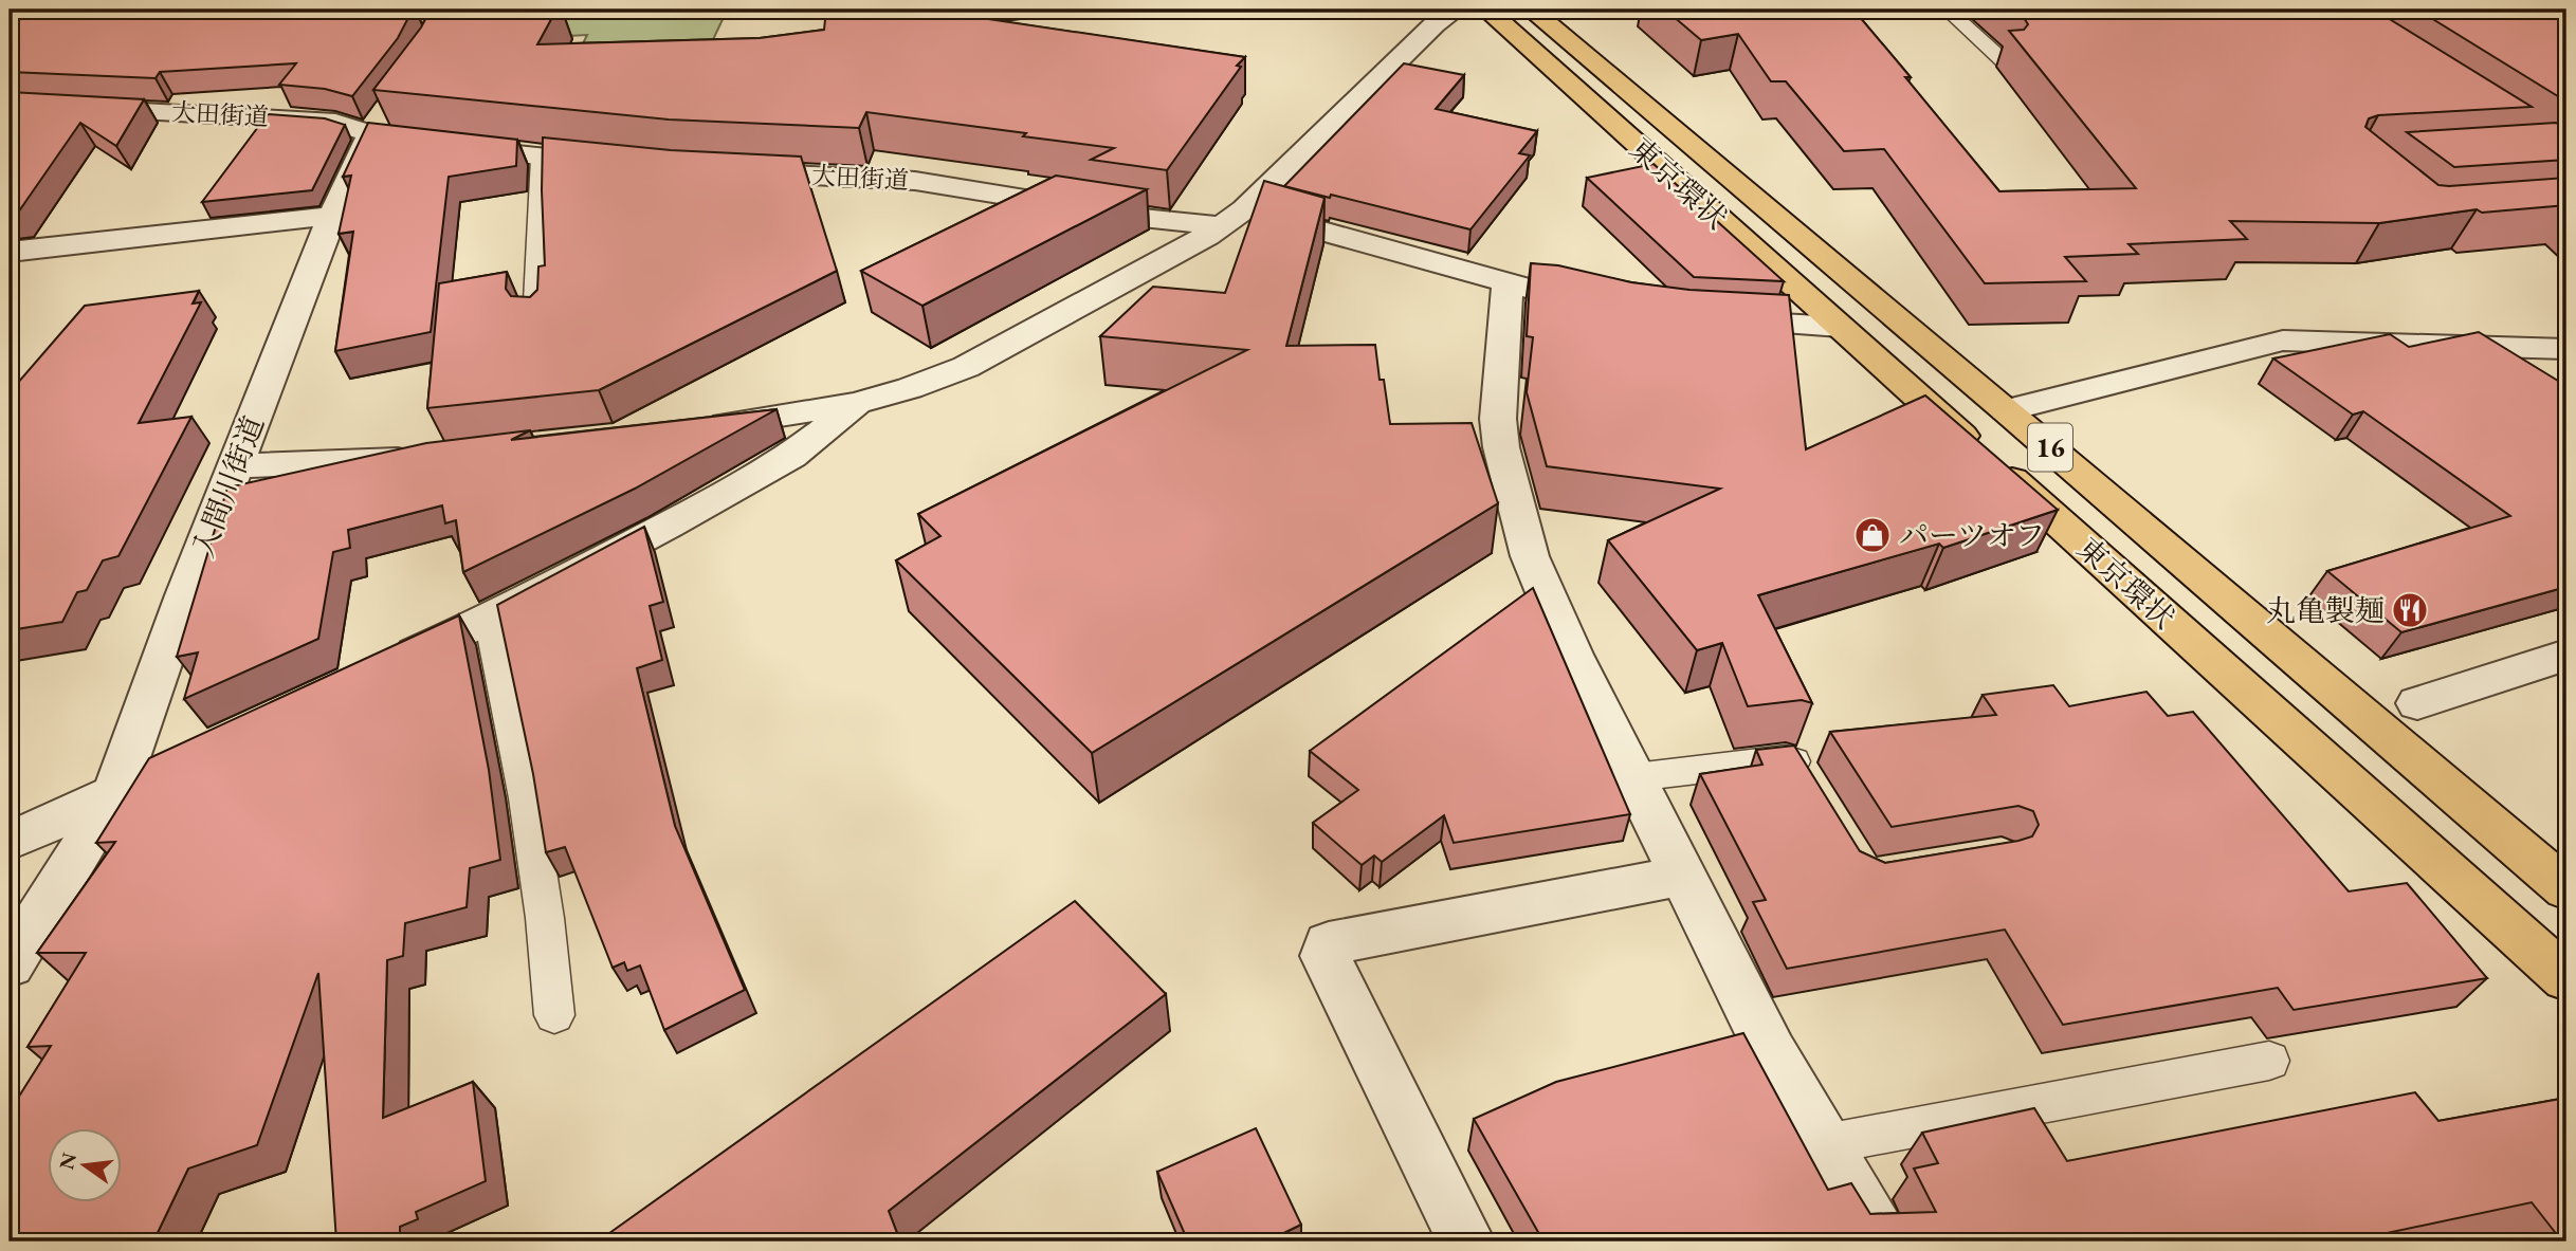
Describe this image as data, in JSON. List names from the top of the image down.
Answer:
{
  "streets": {
    "highway": ["東京環状", "16"],
    "street": ["大田街道", "入間川街道"]
  },
  "crossings": [
    ["大田街道", "入間川街道"]
  ],
  "places": {
    "shop": ["パーツオフ"],
    "restaurant": ["丸亀製麺"]
  },
  "north": "left"
}
